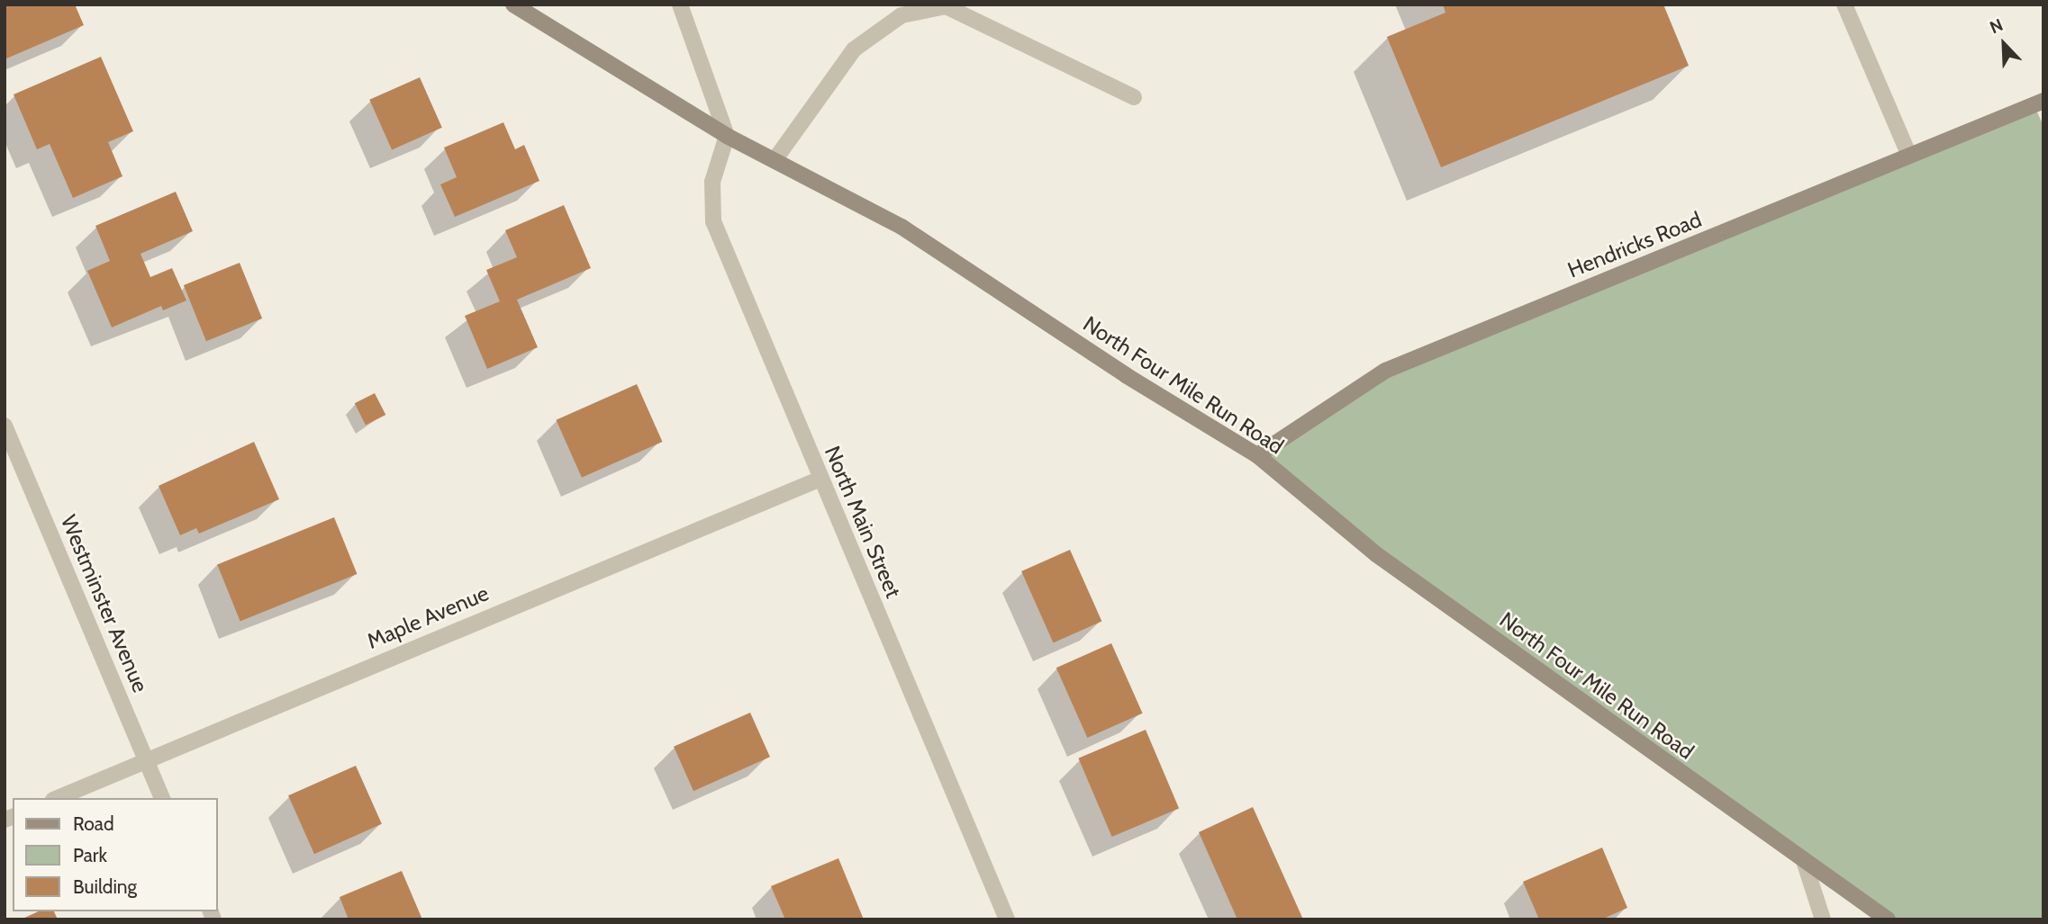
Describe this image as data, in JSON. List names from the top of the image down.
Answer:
{
  "streets": {
    "street": [
      "Hendricks Road",
      "North Four Mile Run Road",
      "North Main Street",
      "Westminster Avenue",
      "Maple Avenue"
    ]
  },
  "crossings": [
    ["Hendricks Road", "North Four Mile Run Road"],
    ["North Four Mile Run Road", "North Main Street"],
    ["North Main Street", "Maple Avenue"],
    ["Westminster Avenue", "Maple Avenue"]
  ],
  "legend": ["Road", "Park", "Building"],
  "north": "top left"
}
